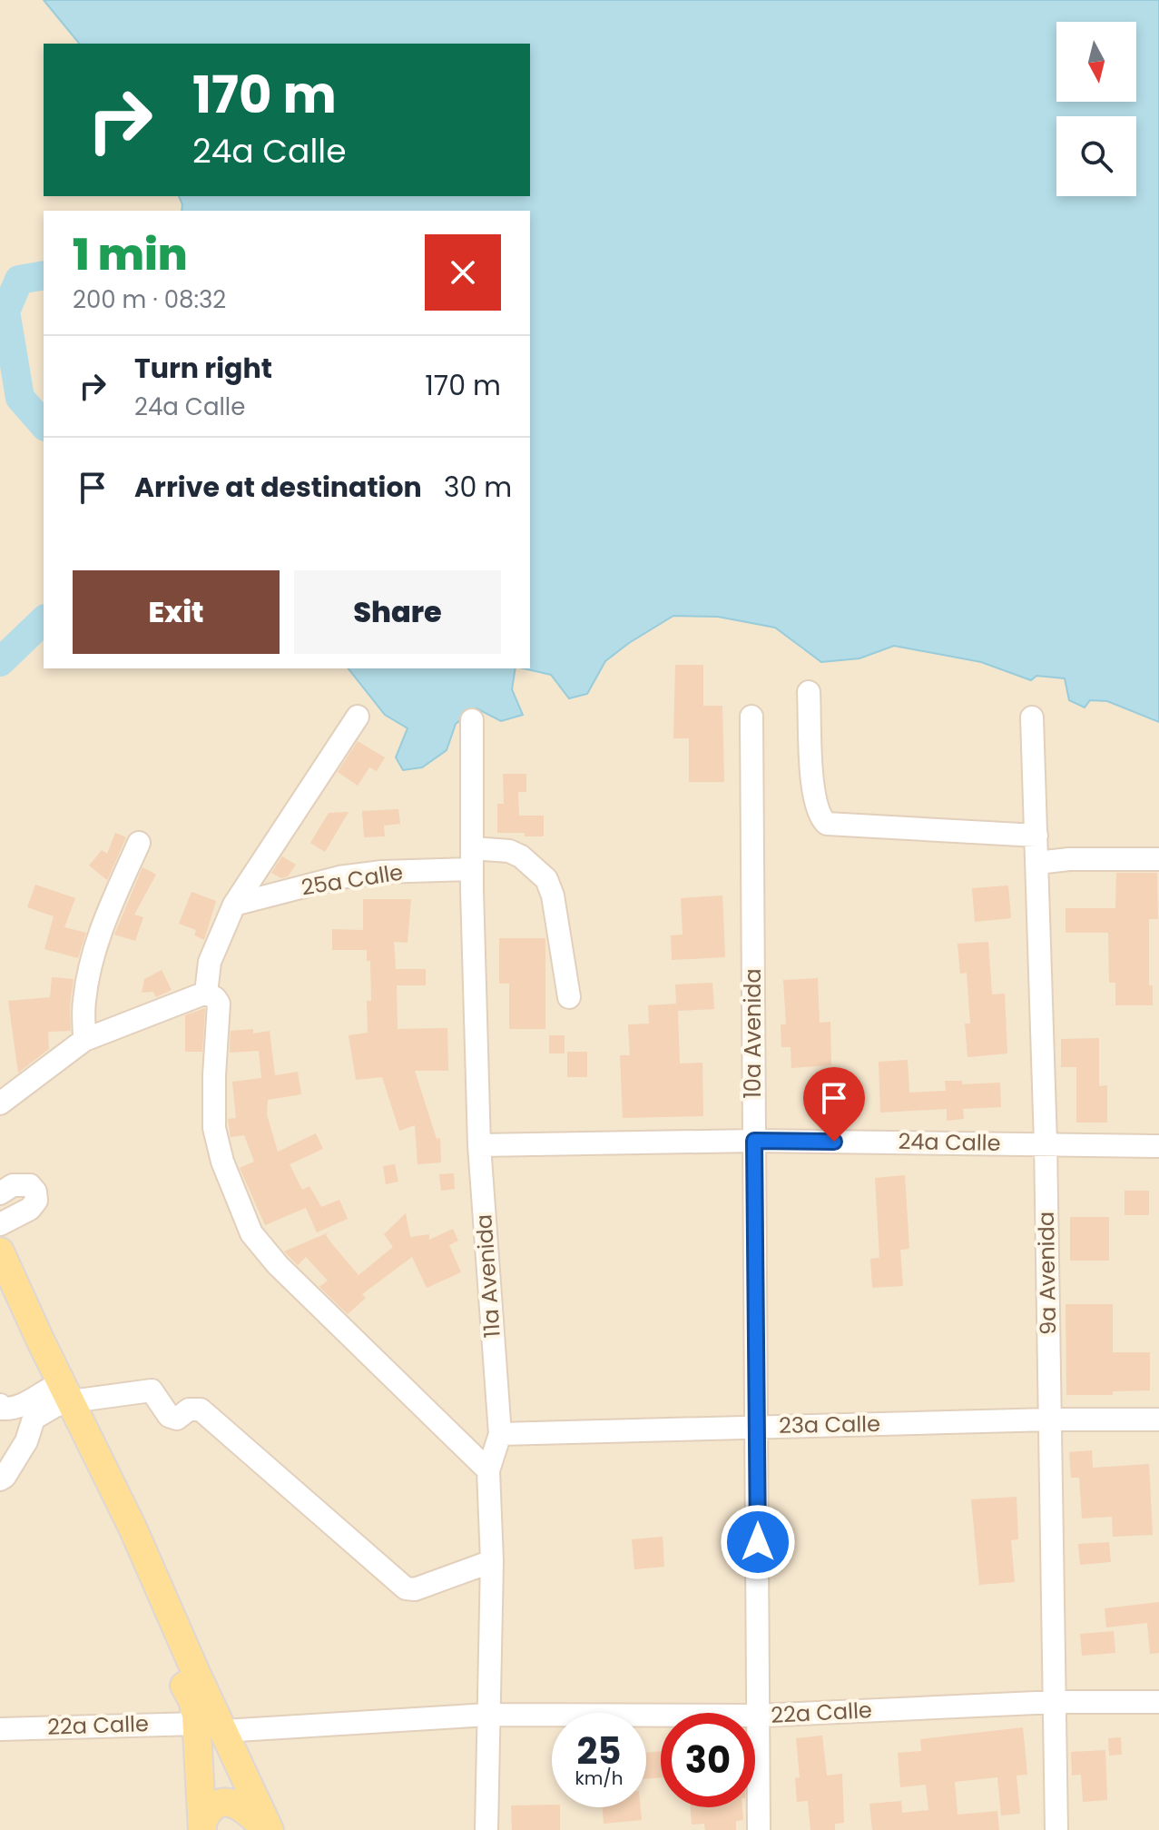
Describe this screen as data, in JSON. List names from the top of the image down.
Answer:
{
  "streets": {
    "street": [
      "25a Calle",
      "10a Avenida",
      "24a Calle",
      "9a Avenida",
      "11a Avenida",
      "23a Calle",
      "22a Calle"
    ]
  },
  "crossings": [
    ["25a Calle", "11a Avenida"],
    ["10a Avenida", "24a Calle"],
    ["10a Avenida", "23a Calle"],
    ["10a Avenida", "22a Calle"],
    ["24a Calle", "9a Avenida"],
    ["24a Calle", "11a Avenida"],
    ["9a Avenida", "23a Calle"],
    ["9a Avenida", "22a Calle"],
    ["11a Avenida", "23a Calle"],
    ["11a Avenida", "22a Calle"]
  ],
  "north": "bottom",
  "page": {
    "turn": ["170 m", "24a Calle"],
    "heading": ["1 min", "200 m · 08:32"],
    "list": [
      {
        "name": "Turn right",
        "note": "24a Calle",
        "value": "170 m"
      },
      {
        "name": "Arrive at destination",
        "value": "30 m"
      }
    ],
    "buttons": ["Exit", "Share"],
    "speed": "25 km/h",
    "limit": "30"
  }
}
